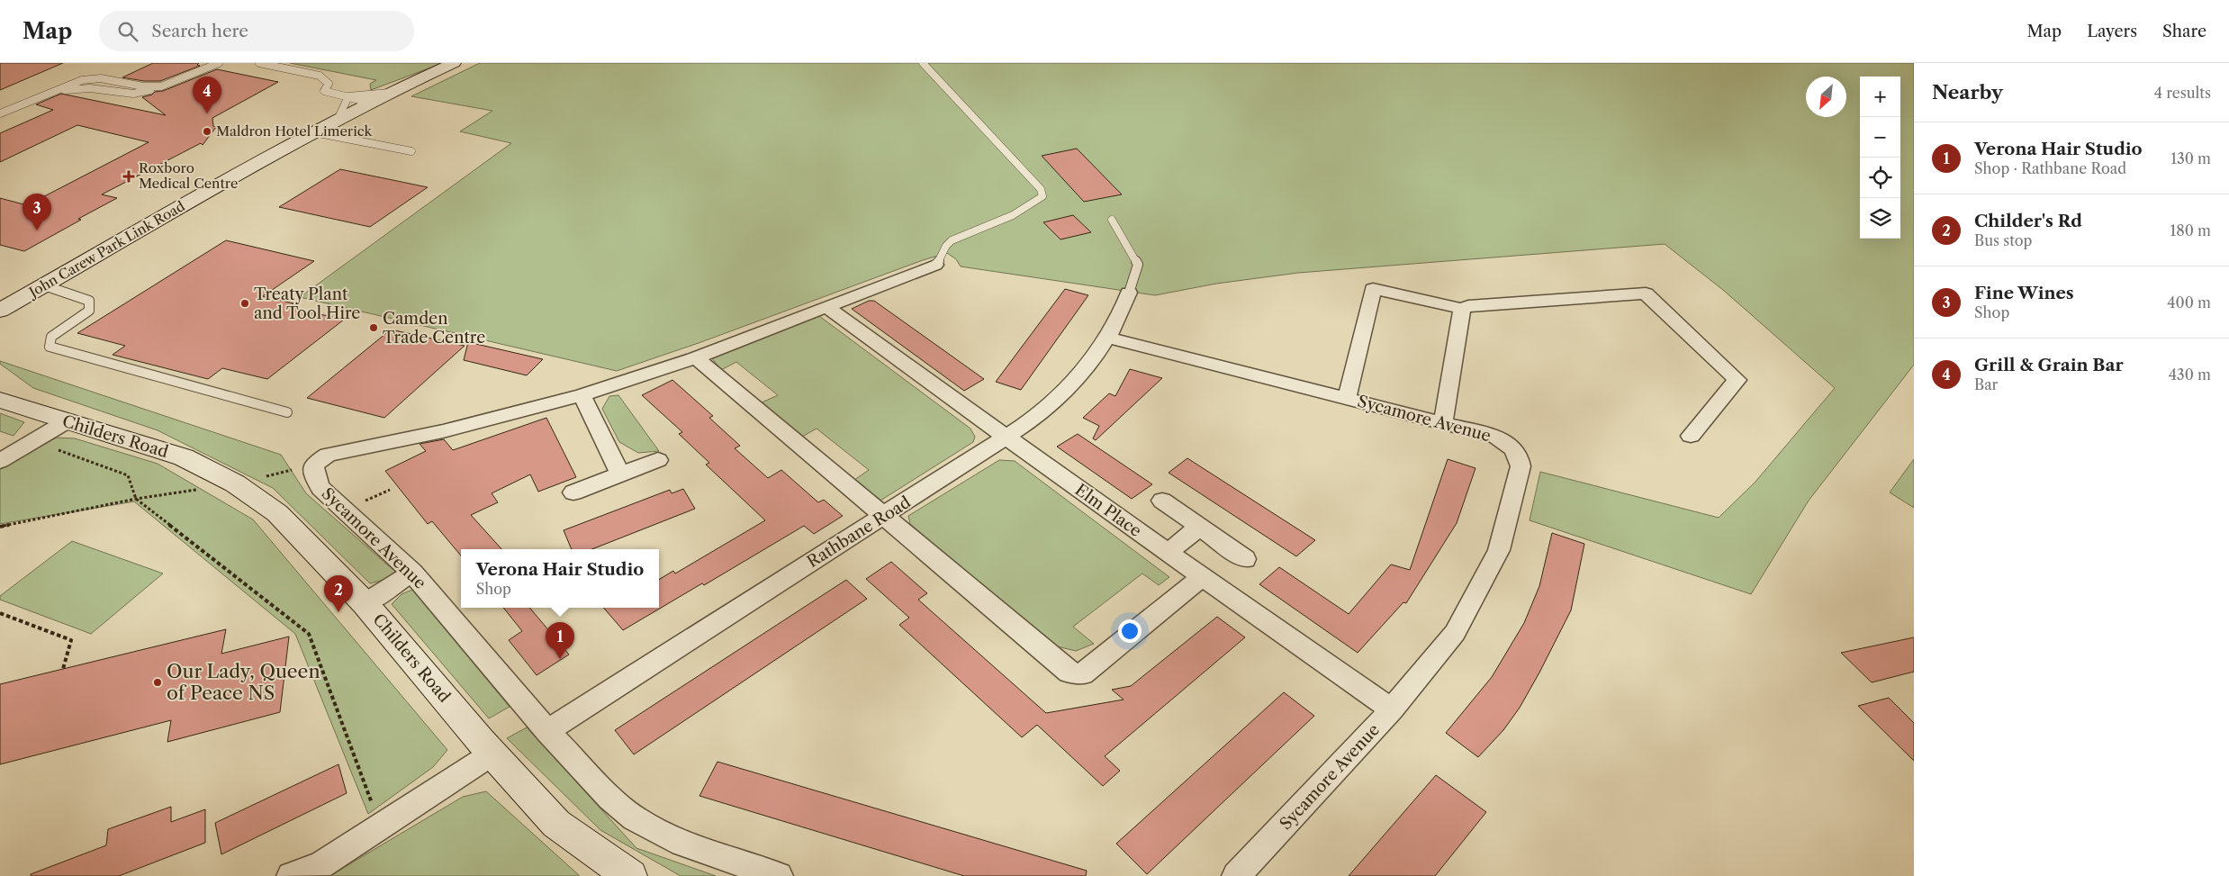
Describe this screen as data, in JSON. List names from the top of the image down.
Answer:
{
  "streets": {
    "main road": ["John Carew Park Link Road", "Childers Road"],
    "street": ["Sycamore Avenue", "Elm Place", "Rathbane Road"]
  },
  "crossings": [
    ["Sycamore Avenue", "Elm Place"],
    ["Sycamore Avenue", "Rathbane Road"],
    ["Elm Place", "Rathbane Road"]
  ],
  "places": {
    "other": [
      "Maldron Hotel Limerick",
      "Treaty Plant and Tool Hire",
      "Camden Trade Centre",
      "Our Lady, Queen of Peace NS"
    ],
    "health": ["Roxboro Medical Centre"]
  },
  "north": "bottom left",
  "page": {
    "header": "Map",
    "search": "Search here",
    "nav": ["Map", "Layers", "Share"],
    "heading": ["Nearby", "4 results"],
    "map_buttons": ["+", "−"],
    "pins": [
      "4",
      "3",
      "2",
      "1"
    ],
    "list": [
      {
        "mark": "1",
        "name": "Verona Hair Studio",
        "note": "Shop · Rathbane Road",
        "value": "130 m"
      },
      {
        "mark": "2",
        "name": "Childer's Rd",
        "note": "Bus stop",
        "value": "180 m"
      },
      {
        "mark": "3",
        "name": "Fine Wines",
        "note": "Shop",
        "value": "400 m"
      },
      {
        "mark": "4",
        "name": "Grill & Grain Bar",
        "note": "Bar",
        "value": "430 m"
      }
    ],
    "popup": ["Verona Hair Studio", "Shop"]
  }
}
